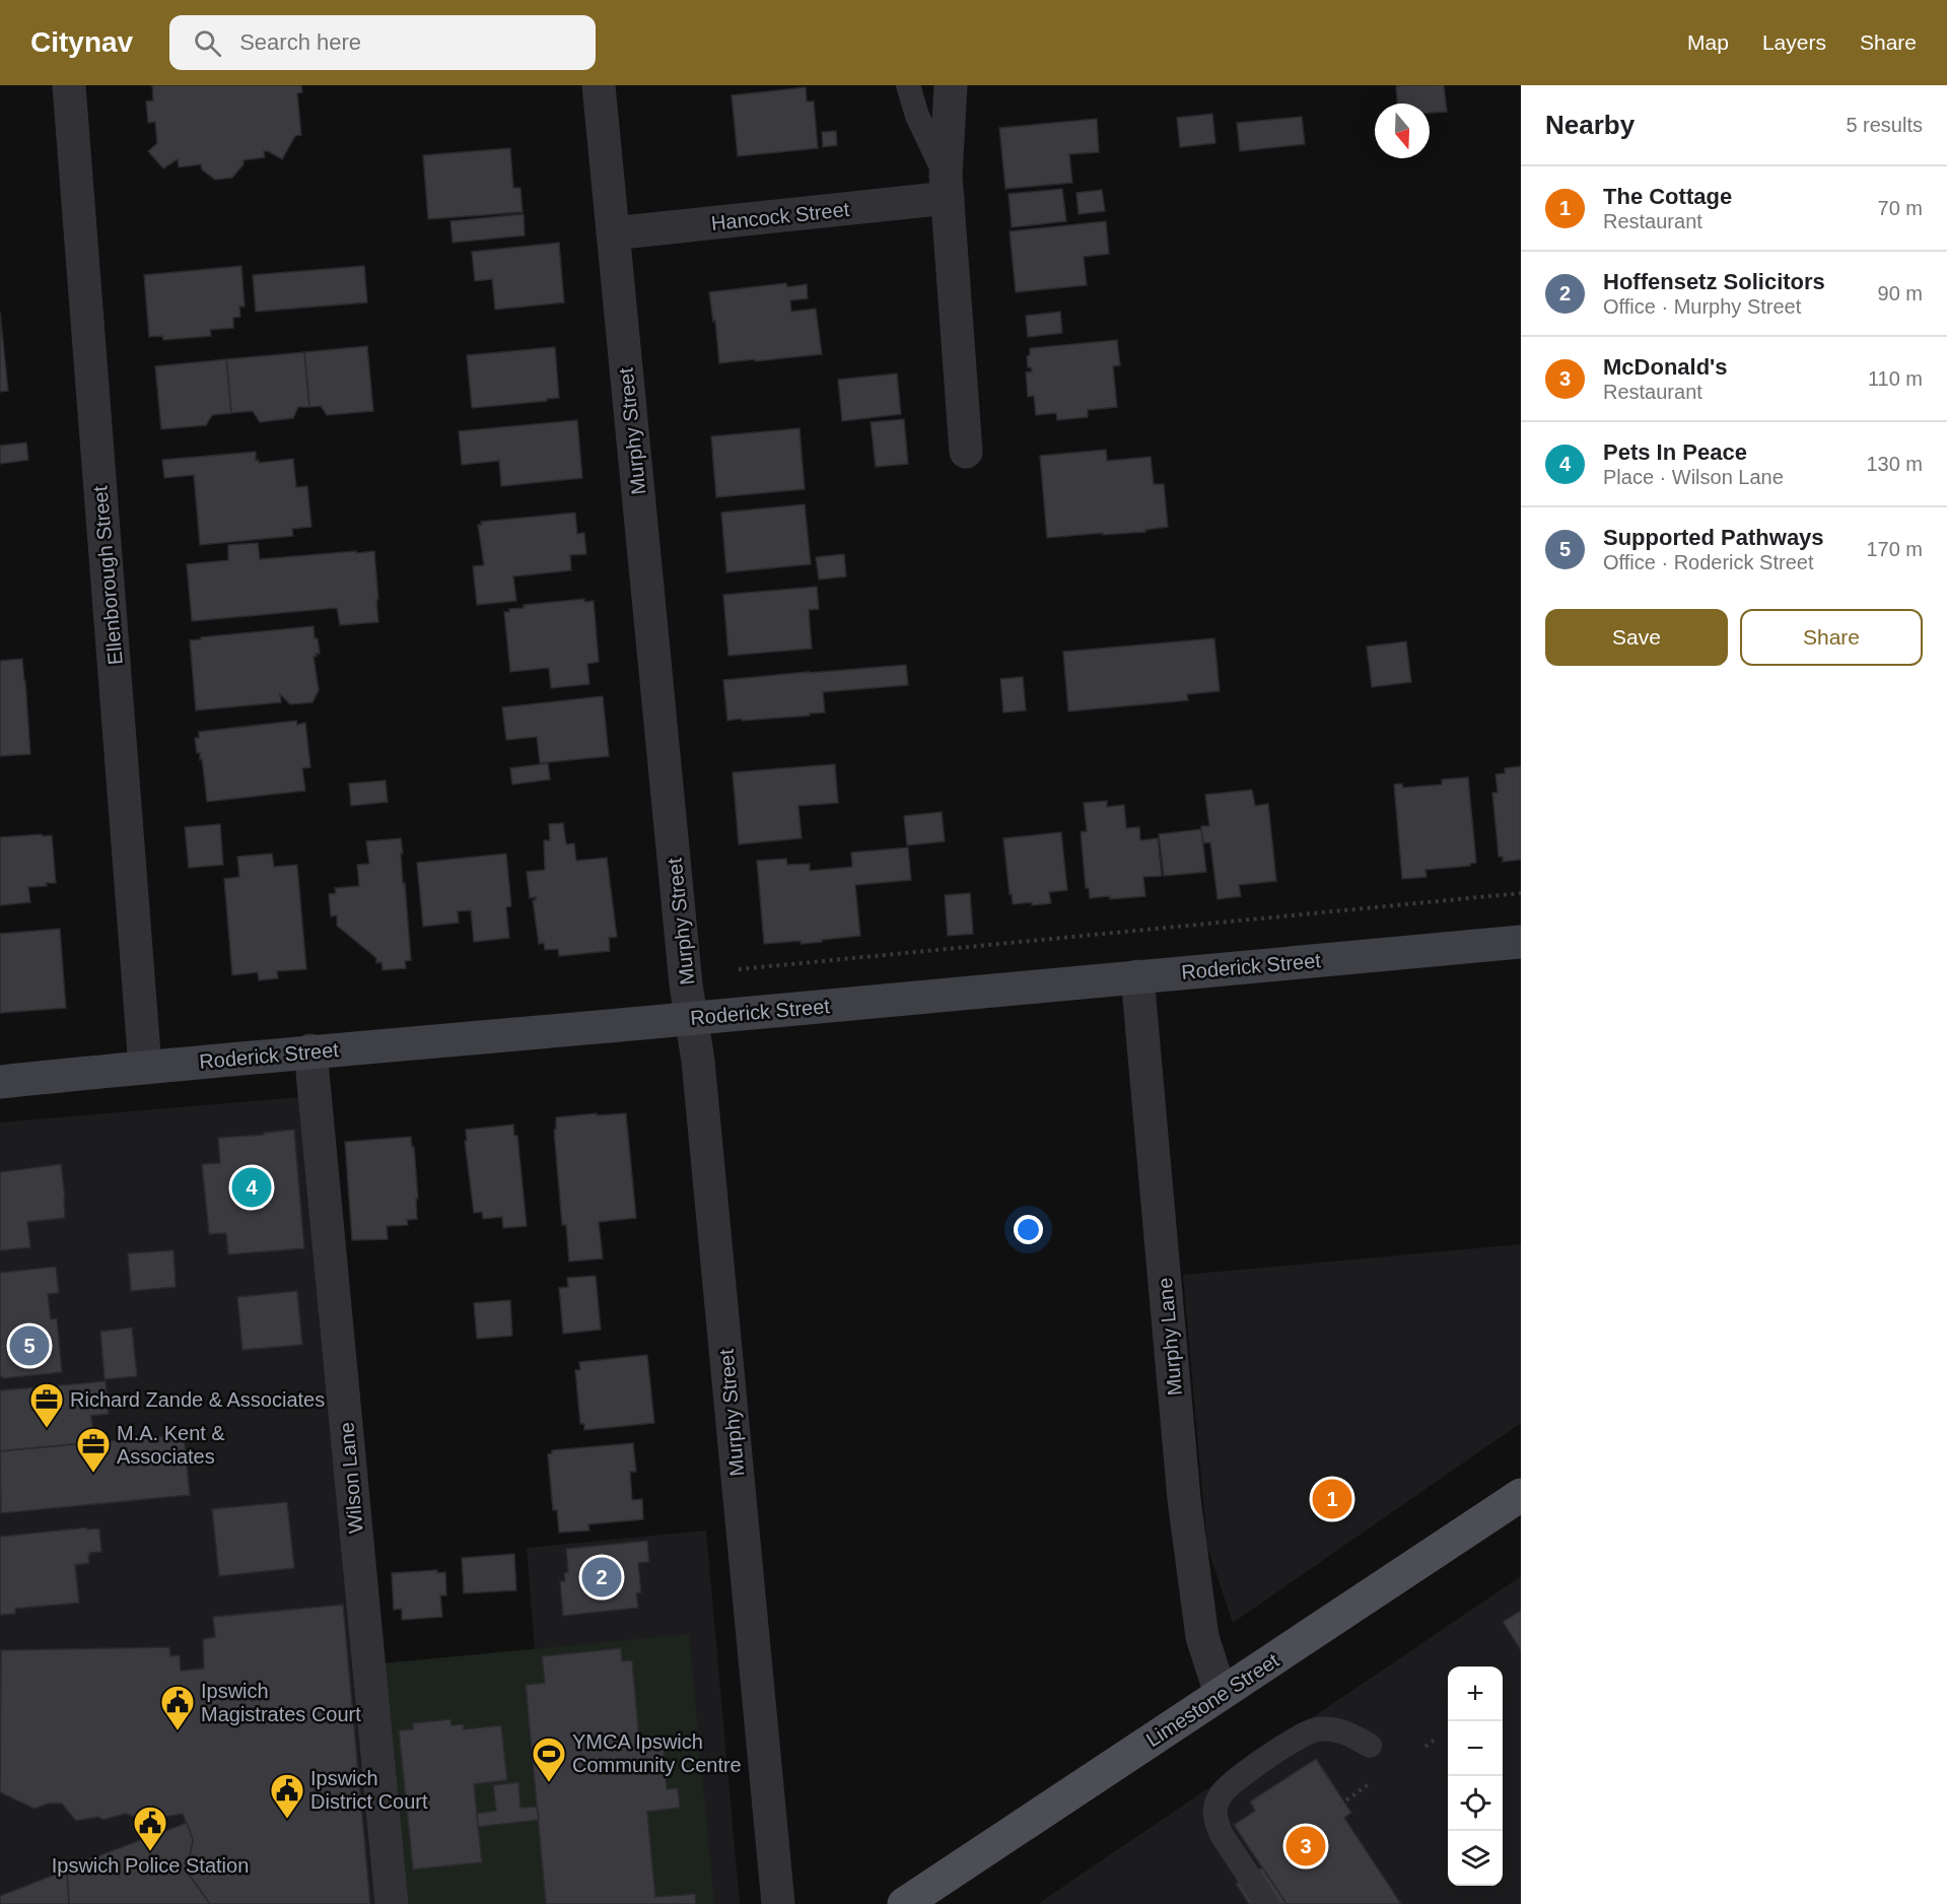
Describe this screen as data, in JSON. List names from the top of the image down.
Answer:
{
  "streets": {
    "main road": ["Limestone Street"],
    "street": [
      "Hancock Street",
      "Murphy Street",
      "Ellenborough Street",
      "Roderick Street",
      "Murphy Lane",
      "Wilson Lane"
    ]
  },
  "crossings": [
    ["Hancock Street", "Murphy Street"],
    ["Murphy Street", "Roderick Street"],
    ["Ellenborough Street", "Roderick Street"],
    ["Roderick Street", "Murphy Lane"],
    ["Roderick Street", "Wilson Lane"],
    ["Murphy Lane", "Limestone Street"]
  ],
  "places": {
    "office": ["Richard Zande & Associates", "M.A. Kent & Associates"],
    "public building": ["Ipswich Magistrates Court", "Ipswich District Court", "Ipswich Police Station"],
    "sports": ["YMCA Ipswich Community Centre"]
  },
  "north": "bottom",
  "page": {
    "header": "Citynav",
    "search": "Search here",
    "nav": ["Map", "Layers", "Share"],
    "heading": ["Nearby", "5 results"],
    "list": [
      {
        "mark": "1",
        "name": "The Cottage",
        "note": "Restaurant",
        "value": "70 m"
      },
      {
        "mark": "2",
        "name": "Hoffensetz Solicitors",
        "note": "Office · Murphy Street",
        "value": "90 m"
      },
      {
        "mark": "3",
        "name": "McDonald's",
        "note": "Restaurant",
        "value": "110 m"
      },
      {
        "mark": "4",
        "name": "Pets In Peace",
        "note": "Place · Wilson Lane",
        "value": "130 m"
      },
      {
        "mark": "5",
        "name": "Supported Pathways",
        "note": "Office · Roderick Street",
        "value": "170 m"
      }
    ],
    "buttons": ["Save", "Share"],
    "pins": [
      "4",
      "5",
      "1",
      "2",
      "3"
    ],
    "map_buttons": ["+", "−"]
  }
}
